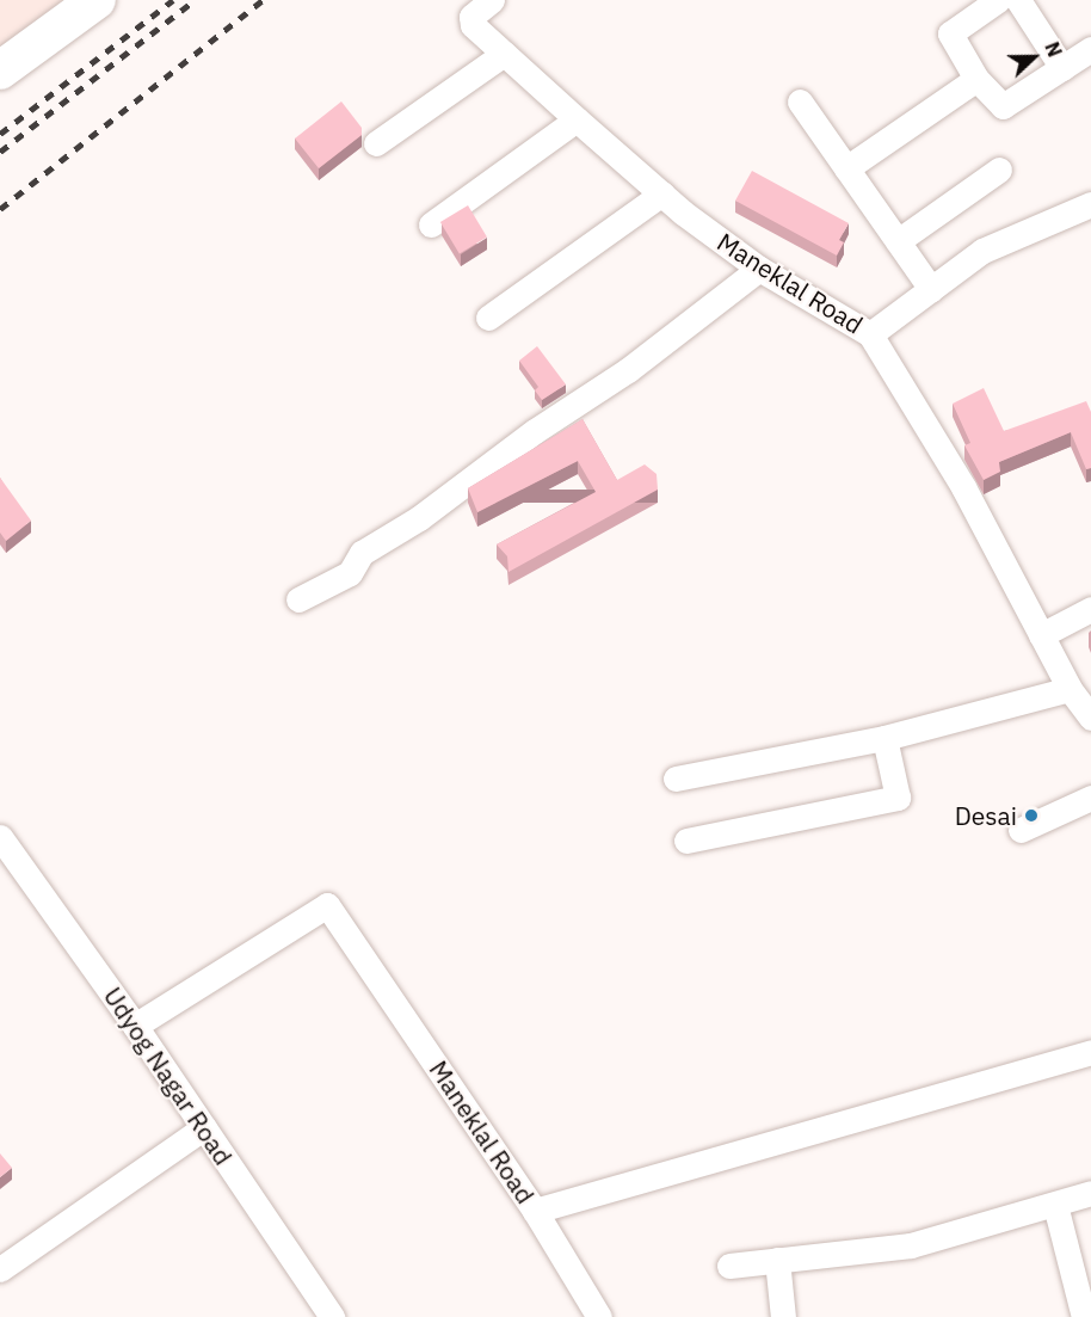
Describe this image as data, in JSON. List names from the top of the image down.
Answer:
{
  "streets": {
    "street": ["Maneklal Road", "Udyog Nagar Road"]
  },
  "crossings": [
    ["Maneklal Road", "Udyog Nagar Road"]
  ],
  "places": ["Desai"],
  "north": "right"
}
